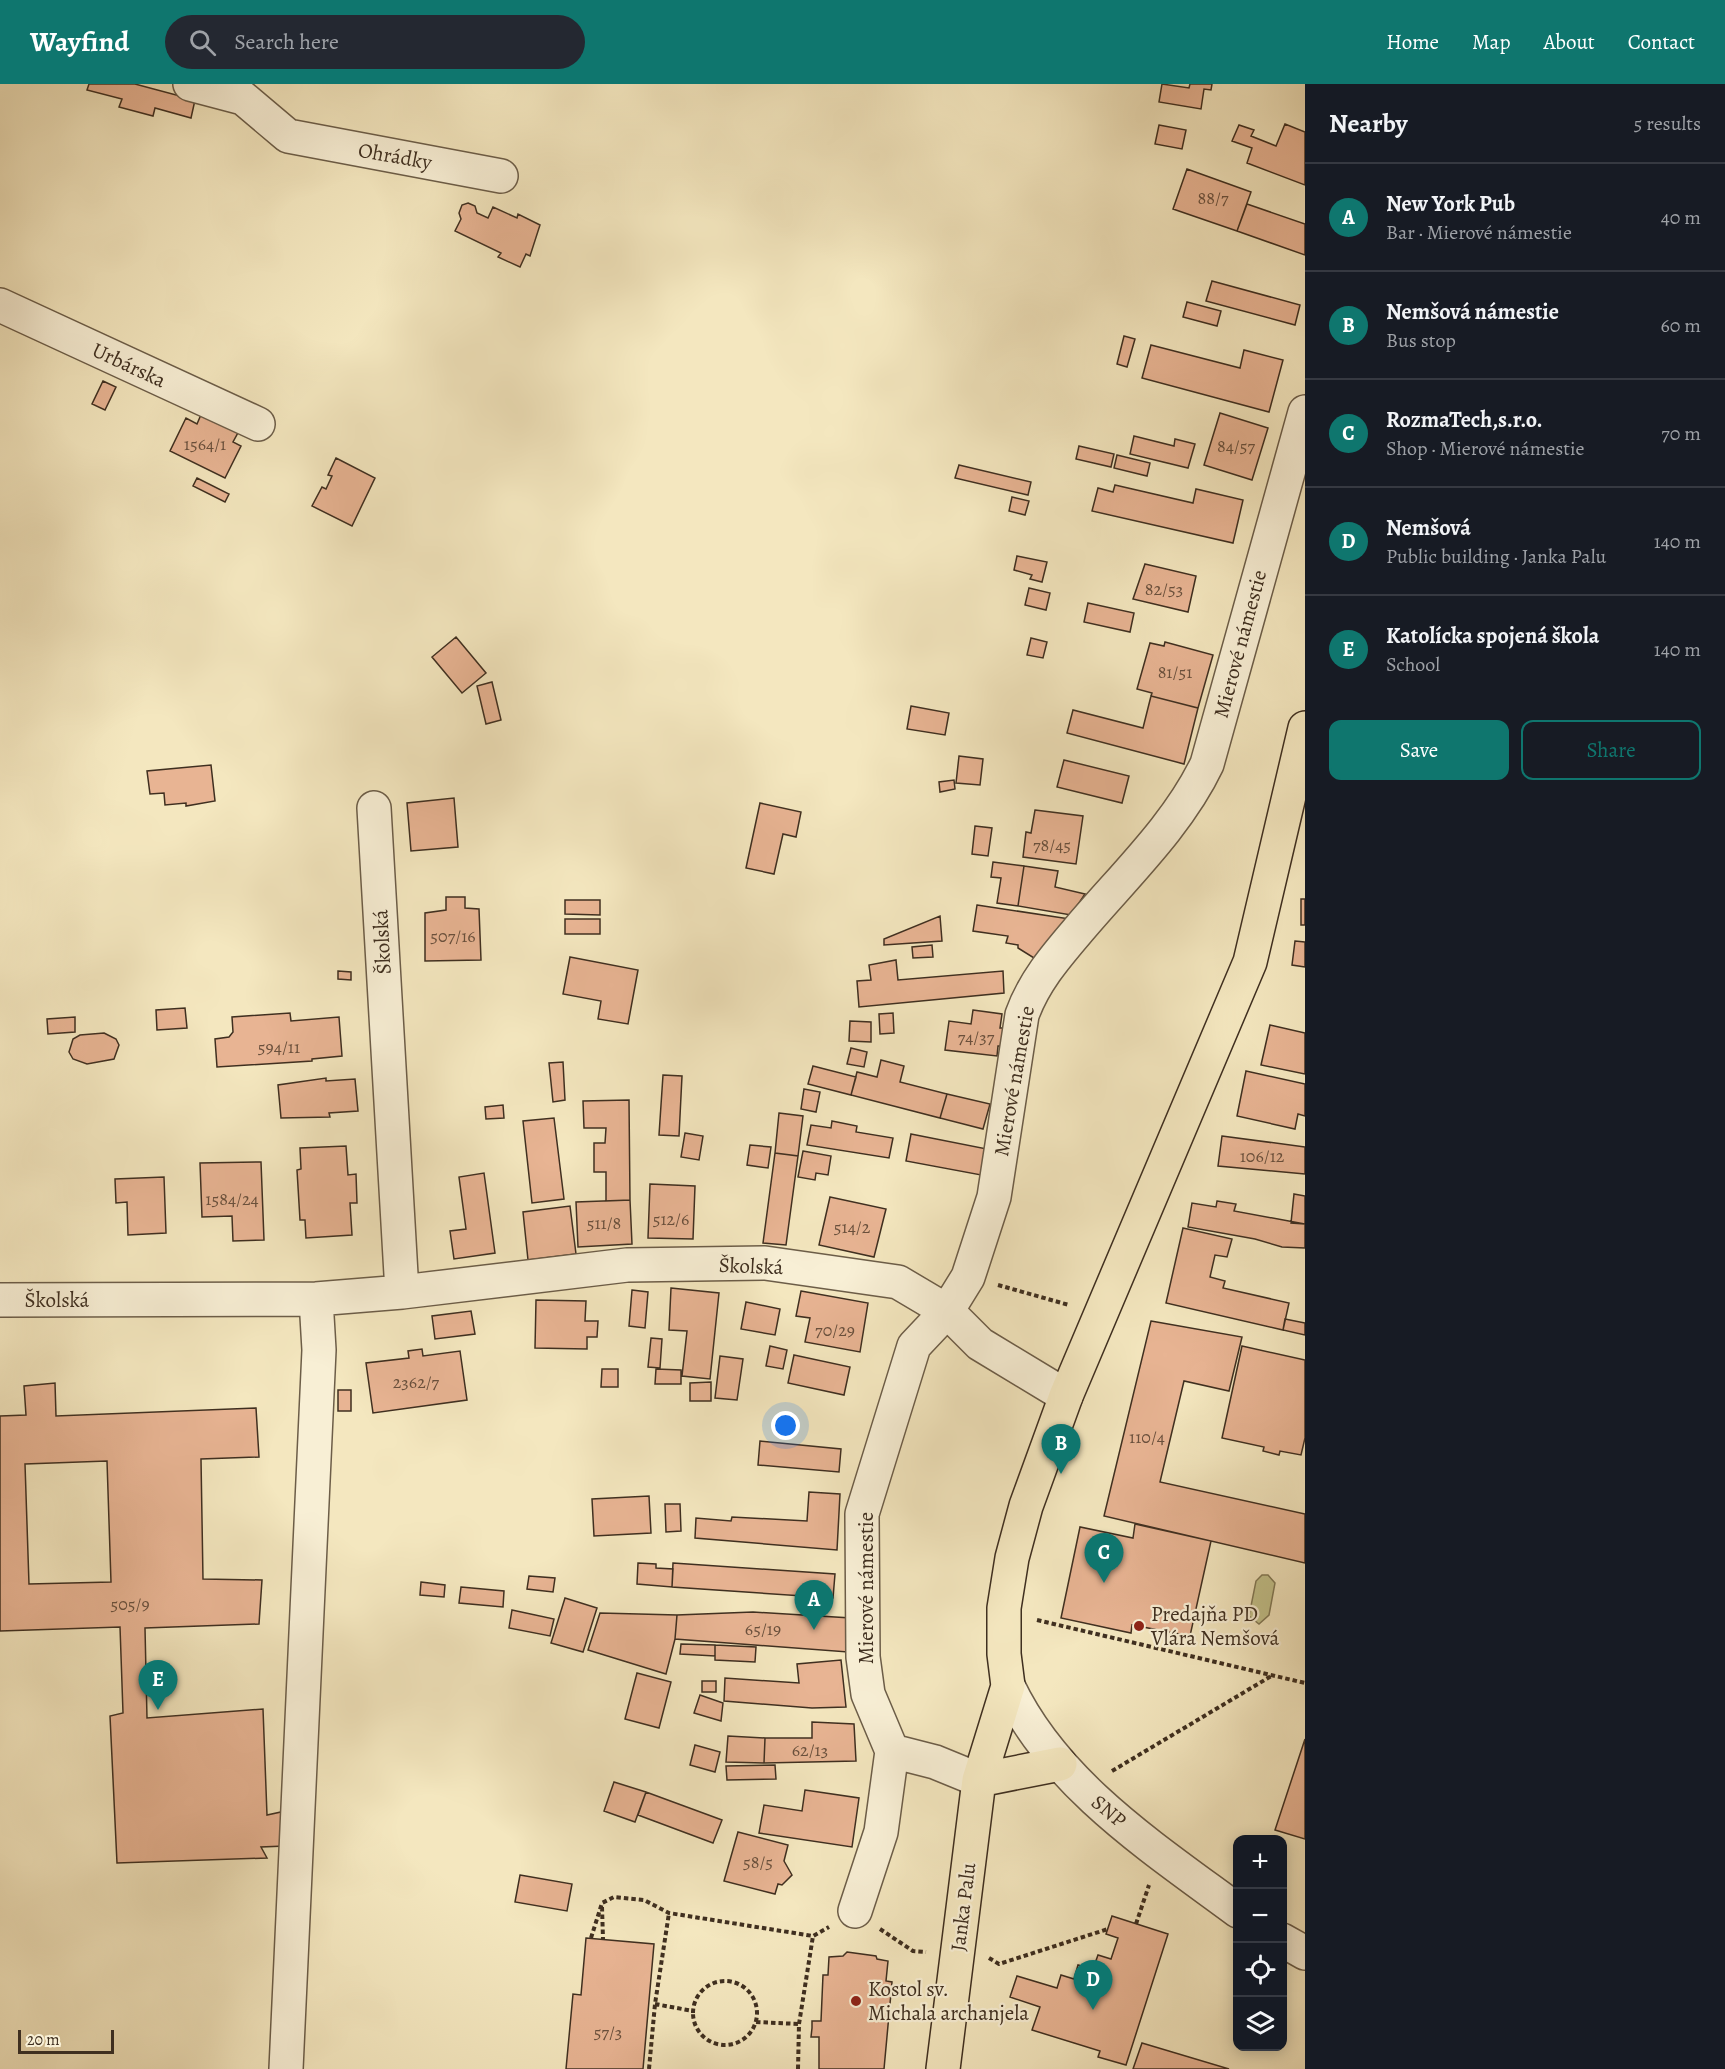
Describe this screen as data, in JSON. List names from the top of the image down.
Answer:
{
  "streets": {
    "main road": ["Janka Palu"],
    "street": [
      "Ohrádky",
      "Urbárska",
      "Mierové námestie",
      "Školská",
      "SNP"
    ]
  },
  "crossings": [
    ["Mierové námestie", "Školská"]
  ],
  "places": ["Predajňa PD Vlára Nemšová", "Kostol sv. Michala archanjela"],
  "house_numbers": [
    "88/7",
    "1564/1",
    "84/57",
    "82/53",
    "81/51",
    "78/45",
    "507/16",
    "74/37",
    "594/11",
    "106/12",
    "1584/24",
    "512/6",
    "511/8",
    "514/2",
    "70/29",
    "2362/7",
    "110/4",
    "505/9",
    "65/19",
    "62/13",
    "58/5",
    "57/3"
  ],
  "scale_bar": "20 m",
  "page": {
    "header": "Wayfind",
    "search": "Search here",
    "nav": [
      "Home",
      "Map",
      "About",
      "Contact"
    ],
    "heading": ["Nearby", "5 results"],
    "list": [
      {
        "mark": "A",
        "name": "New York Pub",
        "note": "Bar · Mierové námestie",
        "value": "40 m"
      },
      {
        "mark": "B",
        "name": "Nemšová námestie",
        "note": "Bus stop",
        "value": "60 m"
      },
      {
        "mark": "C",
        "name": "RozmaTech,s.r.o.",
        "note": "Shop · Mierové námestie",
        "value": "70 m"
      },
      {
        "mark": "D",
        "name": "Nemšová",
        "note": "Public building · Janka Palu",
        "value": "140 m"
      },
      {
        "mark": "E",
        "name": "Katolícka spojená škola",
        "note": "School",
        "value": "140 m"
      }
    ],
    "buttons": ["Save", "Share"],
    "pins": [
      "B",
      "C",
      "A",
      "E",
      "D"
    ],
    "map_buttons": ["+", "−"],
    "scale": "20 m"
  }
}
